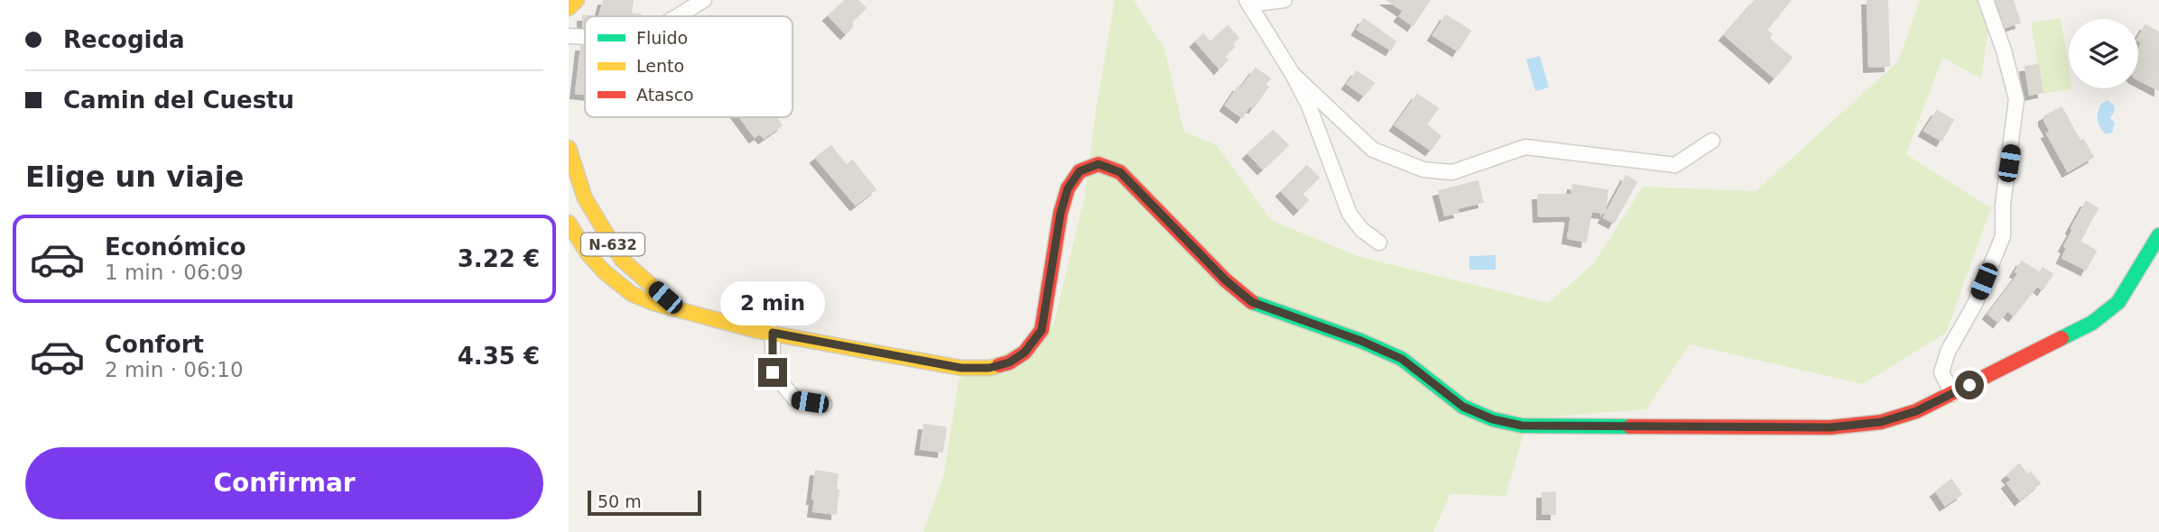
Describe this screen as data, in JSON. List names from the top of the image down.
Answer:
{
  "streets": {
    "main road": ["N-632"]
  },
  "legend": ["Fluido", "Lento", "Atasco"],
  "scale_bar": "50 m",
  "page": {
    "banner": ["Recogida", "Camin del Cuestu"],
    "heading": "Elige un viaje",
    "list": [
      {
        "name": "Económico",
        "note": "1 min · 06:09",
        "value": "3.22 €"
      },
      {
        "name": "Confort",
        "note": "2 min · 06:10",
        "value": "4.35 €"
      }
    ],
    "bubble": "2 min",
    "buttons": "Confirmar",
    "scale": "50 m"
  }
}
